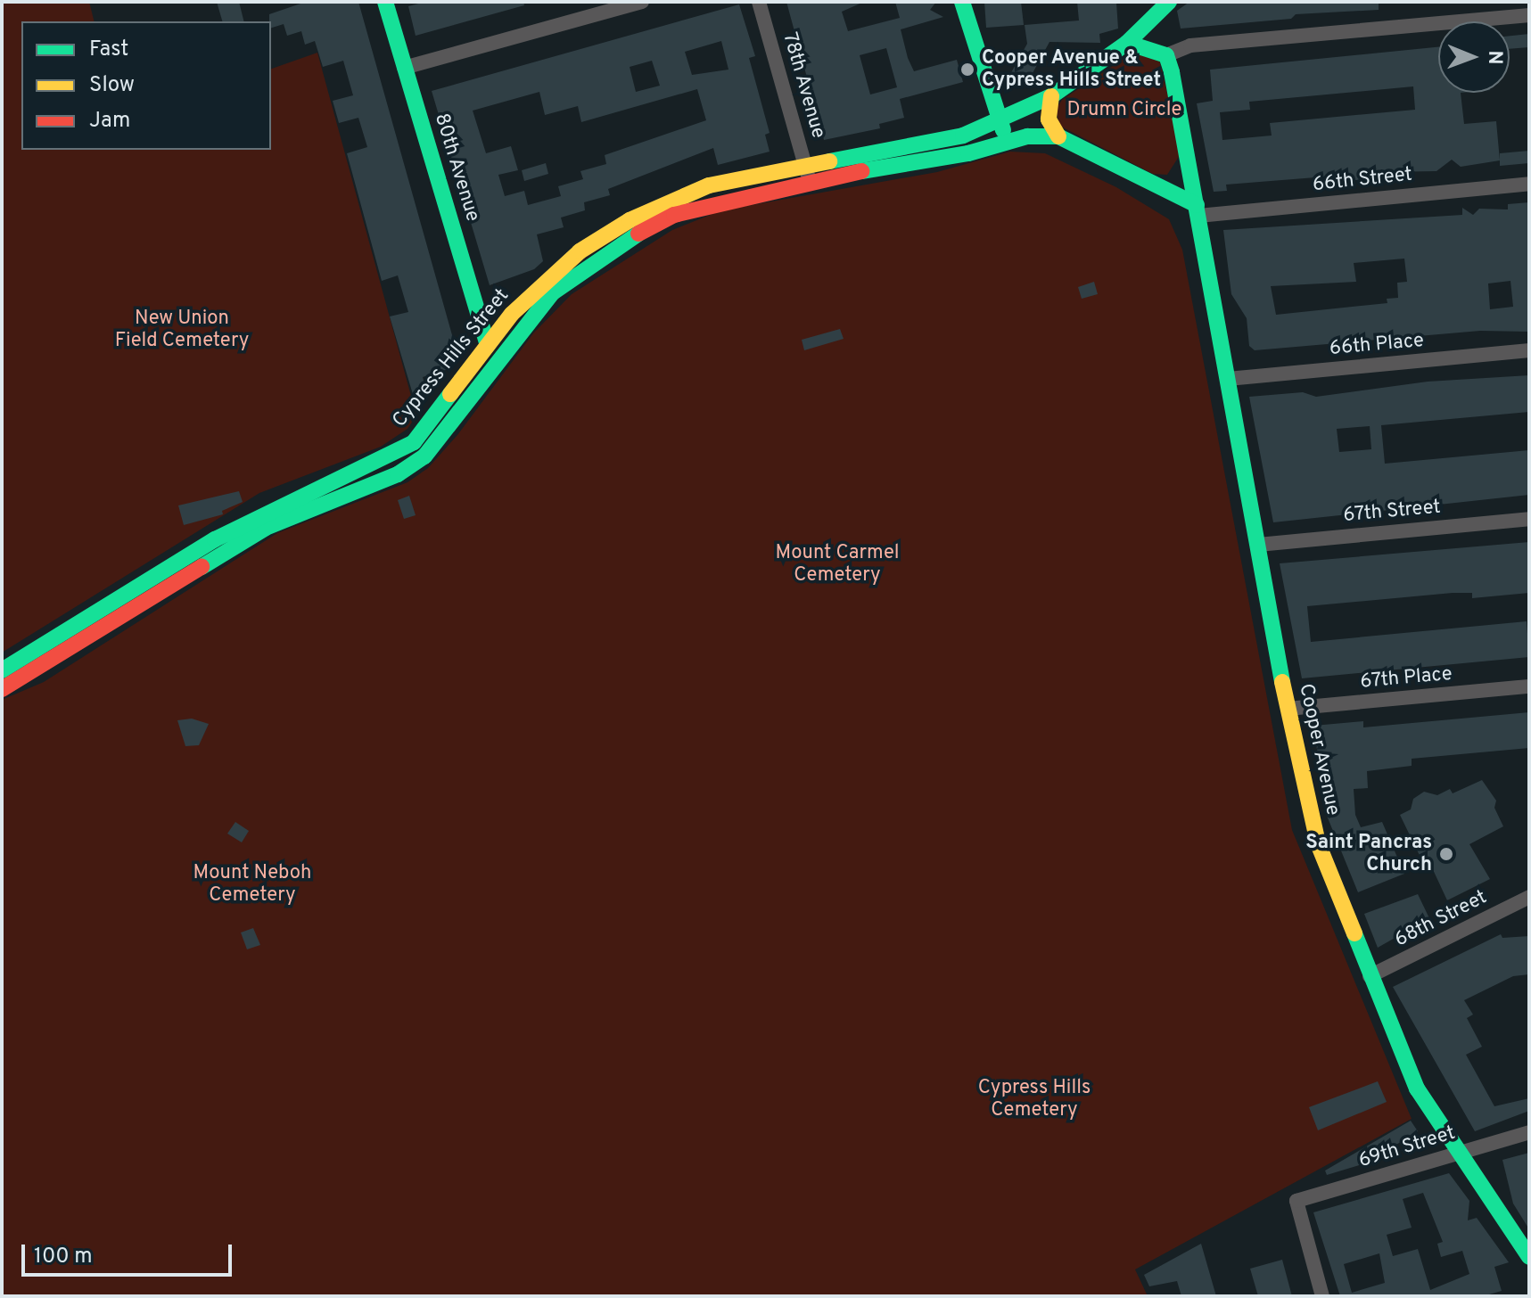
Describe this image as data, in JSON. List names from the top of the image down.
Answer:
{
  "streets": {
    "street": [
      "78th Avenue",
      "80th Avenue",
      "66th Street",
      "66th Place",
      "Cypress Hills Street",
      "67th Street",
      "67th Place",
      "Cooper Avenue",
      "68th Street",
      "69th Street"
    ]
  },
  "crossings": [
    ["78th Avenue", "Cypress Hills Street"],
    ["80th Avenue", "Cypress Hills Street"],
    ["66th Street", "Cooper Avenue"],
    ["66th Place", "Cooper Avenue"],
    ["67th Street", "Cooper Avenue"],
    ["67th Place", "Cooper Avenue"],
    ["Cooper Avenue", "68th Street"],
    ["Cooper Avenue", "69th Street"]
  ],
  "parks": [
    "Drumn Circle",
    "New Union Field Cemetery",
    "Mount Carmel Cemetery",
    "Mount Neboh Cemetery",
    "Cypress Hills Cemetery"
  ],
  "places": ["Cooper Avenue & Cypress Hills Street", "Saint Pancras Church"],
  "legend": ["Fast", "Slow", "Jam"],
  "scale_bar": "100 m",
  "north": "right"
}
